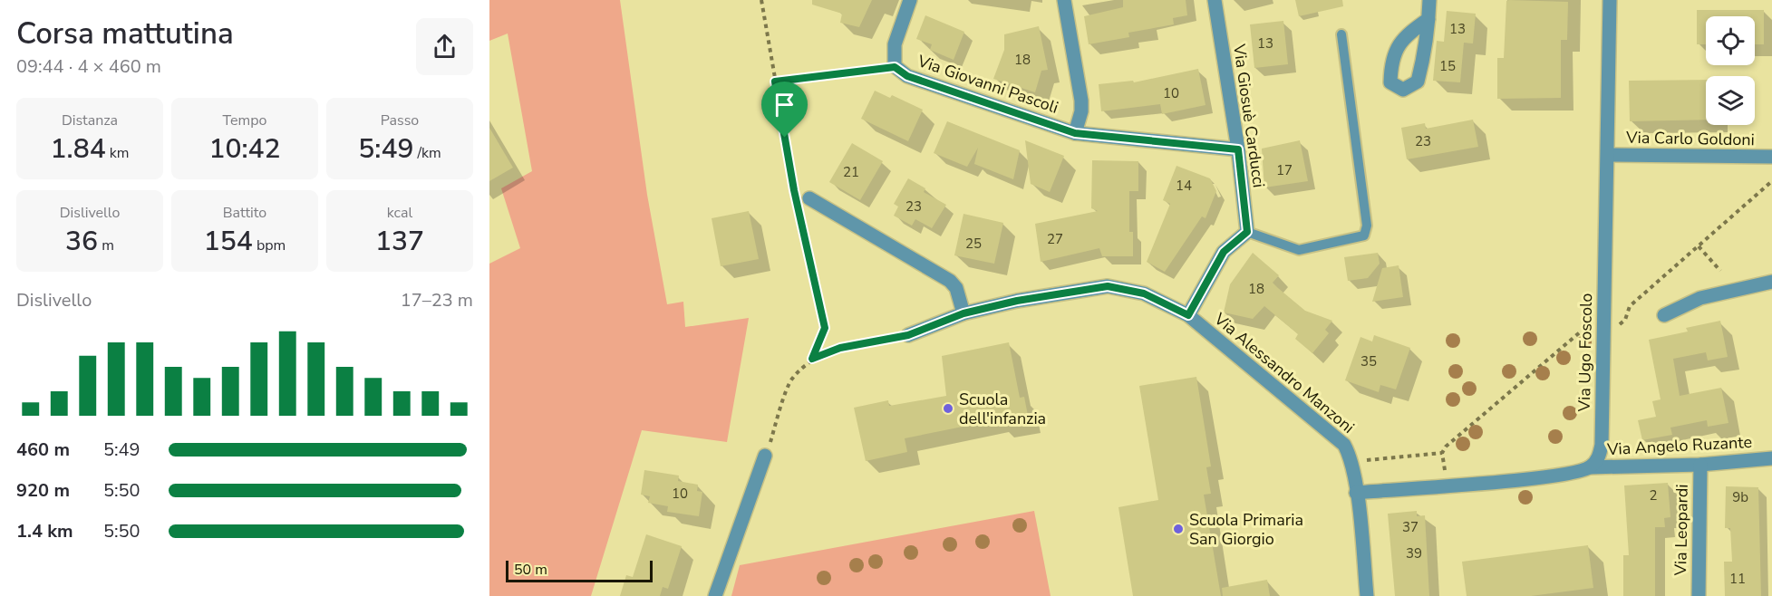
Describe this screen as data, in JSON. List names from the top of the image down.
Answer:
{
  "streets": {
    "street": [
      "Via Giovanni Pascoli",
      "Via Giosuè Carducci",
      "Via Carlo Goldoni",
      "Via Ugo Foscolo",
      "Via Alessandro Manzoni",
      "Via Angelo Ruzante",
      "Via Leopardi"
    ]
  },
  "crossings": [
    ["Via Giovanni Pascoli", "Via Giosuè Carducci"],
    ["Via Carlo Goldoni", "Via Ugo Foscolo"],
    ["Via Ugo Foscolo", "Via Angelo Ruzante"],
    ["Via Angelo Ruzante", "Via Leopardi"]
  ],
  "places": ["Scuola dell'infanzia", "Scuola Primaria San Giorgio"],
  "house_numbers": [
    "13",
    "13",
    "18",
    "15",
    "10",
    "23",
    "17",
    "21",
    "14",
    "23",
    "27",
    "25",
    "18",
    "35",
    "10",
    "2",
    "9b",
    "37",
    "39",
    "11"
  ],
  "scale_bar": "50 m",
  "page": {
    "heading": ["Corsa mattutina", "09:44 · 4 × 460 m"],
    "stats": [
      ["Distanza", "1.84 km"],
      ["Tempo", "10:42"],
      ["Passo", "5:49 /km"],
      ["Dislivello", "36 m"],
      ["Battito", "154 bpm"],
      ["kcal", "137"]
    ],
    "chart": ["Dislivello", "17–23 m"],
    "list": [
      {
        "name": "460 m",
        "note": "5:49"
      },
      {
        "name": "920 m",
        "note": "5:50"
      },
      {
        "name": "1.4 km",
        "note": "5:50"
      }
    ],
    "scale": "50 m"
  }
}
